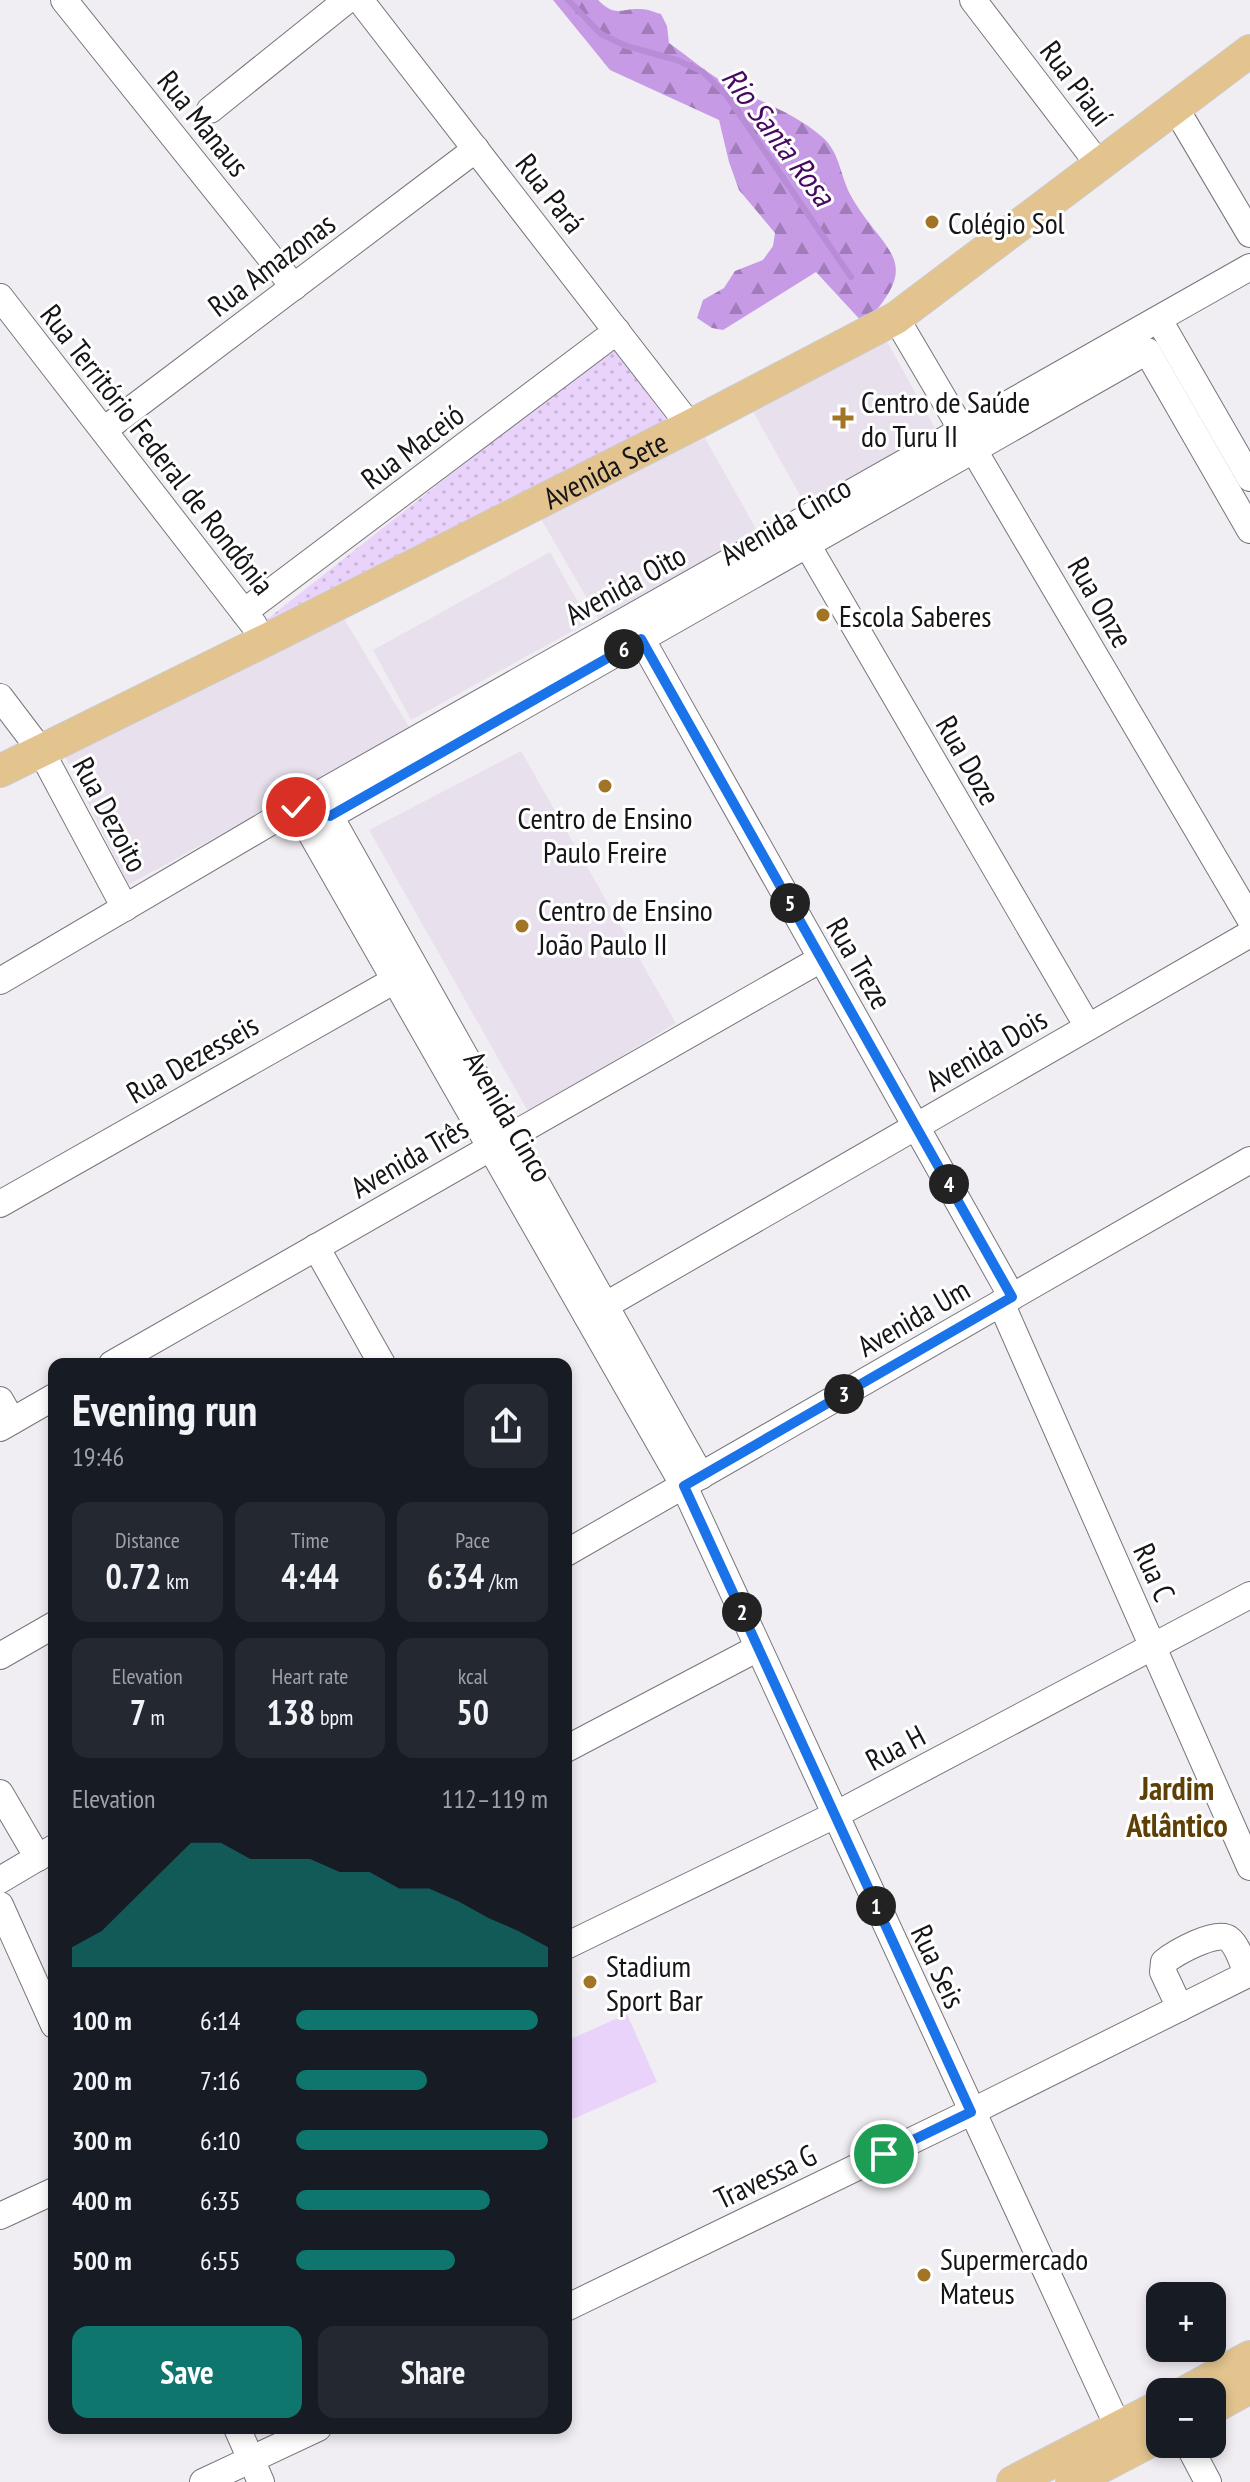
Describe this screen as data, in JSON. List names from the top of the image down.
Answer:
{
  "streets": {
    "main road": ["Avenida Sete"],
    "street": [
      "Rua Piauí",
      "Rua Manaus",
      "Rua Pará",
      "Rua Amazonas",
      "Rua Maceió",
      "Rua Território Federal de Rondônia",
      "Avenida Cinco",
      "Avenida Oito",
      "Rua Onze",
      "Rua Doze",
      "Rua Dezoito",
      "Rua Treze",
      "Avenida Dois",
      "Rua Dezesseis",
      "Avenida Três",
      "Avenida Um",
      "Rua C",
      "Rua H",
      "Rua Seis",
      "Travessa G"
    ]
  },
  "crossings": [
    ["Rua Piauí", "Avenida Sete"],
    ["Rua Manaus", "Rua Amazonas"],
    ["Rua Pará", "Rua Amazonas"],
    ["Rua Pará", "Rua Maceió"],
    ["Rua Pará", "Avenida Sete"],
    ["Rua Amazonas", "Rua Território Federal de Rondônia"],
    ["Rua Maceió", "Rua Território Federal de Rondônia"],
    ["Rua Território Federal de Rondônia", "Avenida Sete"],
    ["Avenida Sete", "Rua Onze"],
    ["Avenida Sete", "Rua Dezoito"],
    ["Avenida Cinco", "Avenida Oito"],
    ["Avenida Cinco", "Rua Onze"],
    ["Avenida Cinco", "Rua Doze"],
    ["Avenida Cinco", "Rua Treze"],
    ["Avenida Cinco", "Avenida Dois"],
    ["Avenida Cinco", "Rua Dezesseis"],
    ["Avenida Cinco", "Avenida Três"],
    ["Avenida Cinco", "Avenida Um"],
    ["Avenida Cinco", "Rua Seis"],
    ["Avenida Oito", "Rua Dezoito"],
    ["Avenida Oito", "Rua Treze"],
    ["Rua Doze", "Avenida Dois"],
    ["Rua Treze", "Avenida Dois"],
    ["Rua Treze", "Avenida Três"],
    ["Rua Treze", "Avenida Um"],
    ["Rua Treze", "Rua C"],
    ["Avenida Um", "Rua C"],
    ["Avenida Um", "Rua Seis"],
    ["Rua C", "Rua H"],
    ["Rua H", "Rua Seis"],
    ["Rua Seis", "Travessa G"]
  ],
  "districts": ["Jardim Atlântico"],
  "water": ["Rio Santa Rosa"],
  "places": {
    "other": [
      "Colégio Sol",
      "Escola Saberes",
      "Centro de Ensino Paulo Freire",
      "Centro de Ensino João Paulo II",
      "Stadium Sport Bar",
      "Supermercado Mateus"
    ],
    "health": ["Centro de Saúde do Turu II"]
  },
  "page": {
    "pins": [
      "6",
      "5",
      "4",
      "3",
      "2",
      "1"
    ],
    "heading": ["Evening run", "19:46"],
    "stats": [
      ["Distance", "0.72 km"],
      ["Time", "4:44"],
      ["Pace", "6:34 /km"],
      ["Elevation", "7 m"],
      ["Heart rate", "138 bpm"],
      ["kcal", "50"]
    ],
    "chart": ["Elevation", "112–119 m"],
    "list": [
      {
        "name": "100 m",
        "note": "6:14"
      },
      {
        "name": "200 m",
        "note": "7:16"
      },
      {
        "name": "300 m",
        "note": "6:10"
      },
      {
        "name": "400 m",
        "note": "6:35"
      },
      {
        "name": "500 m",
        "note": "6:55"
      }
    ],
    "map_buttons": ["+", "−"],
    "buttons": ["Save", "Share"]
  }
}
